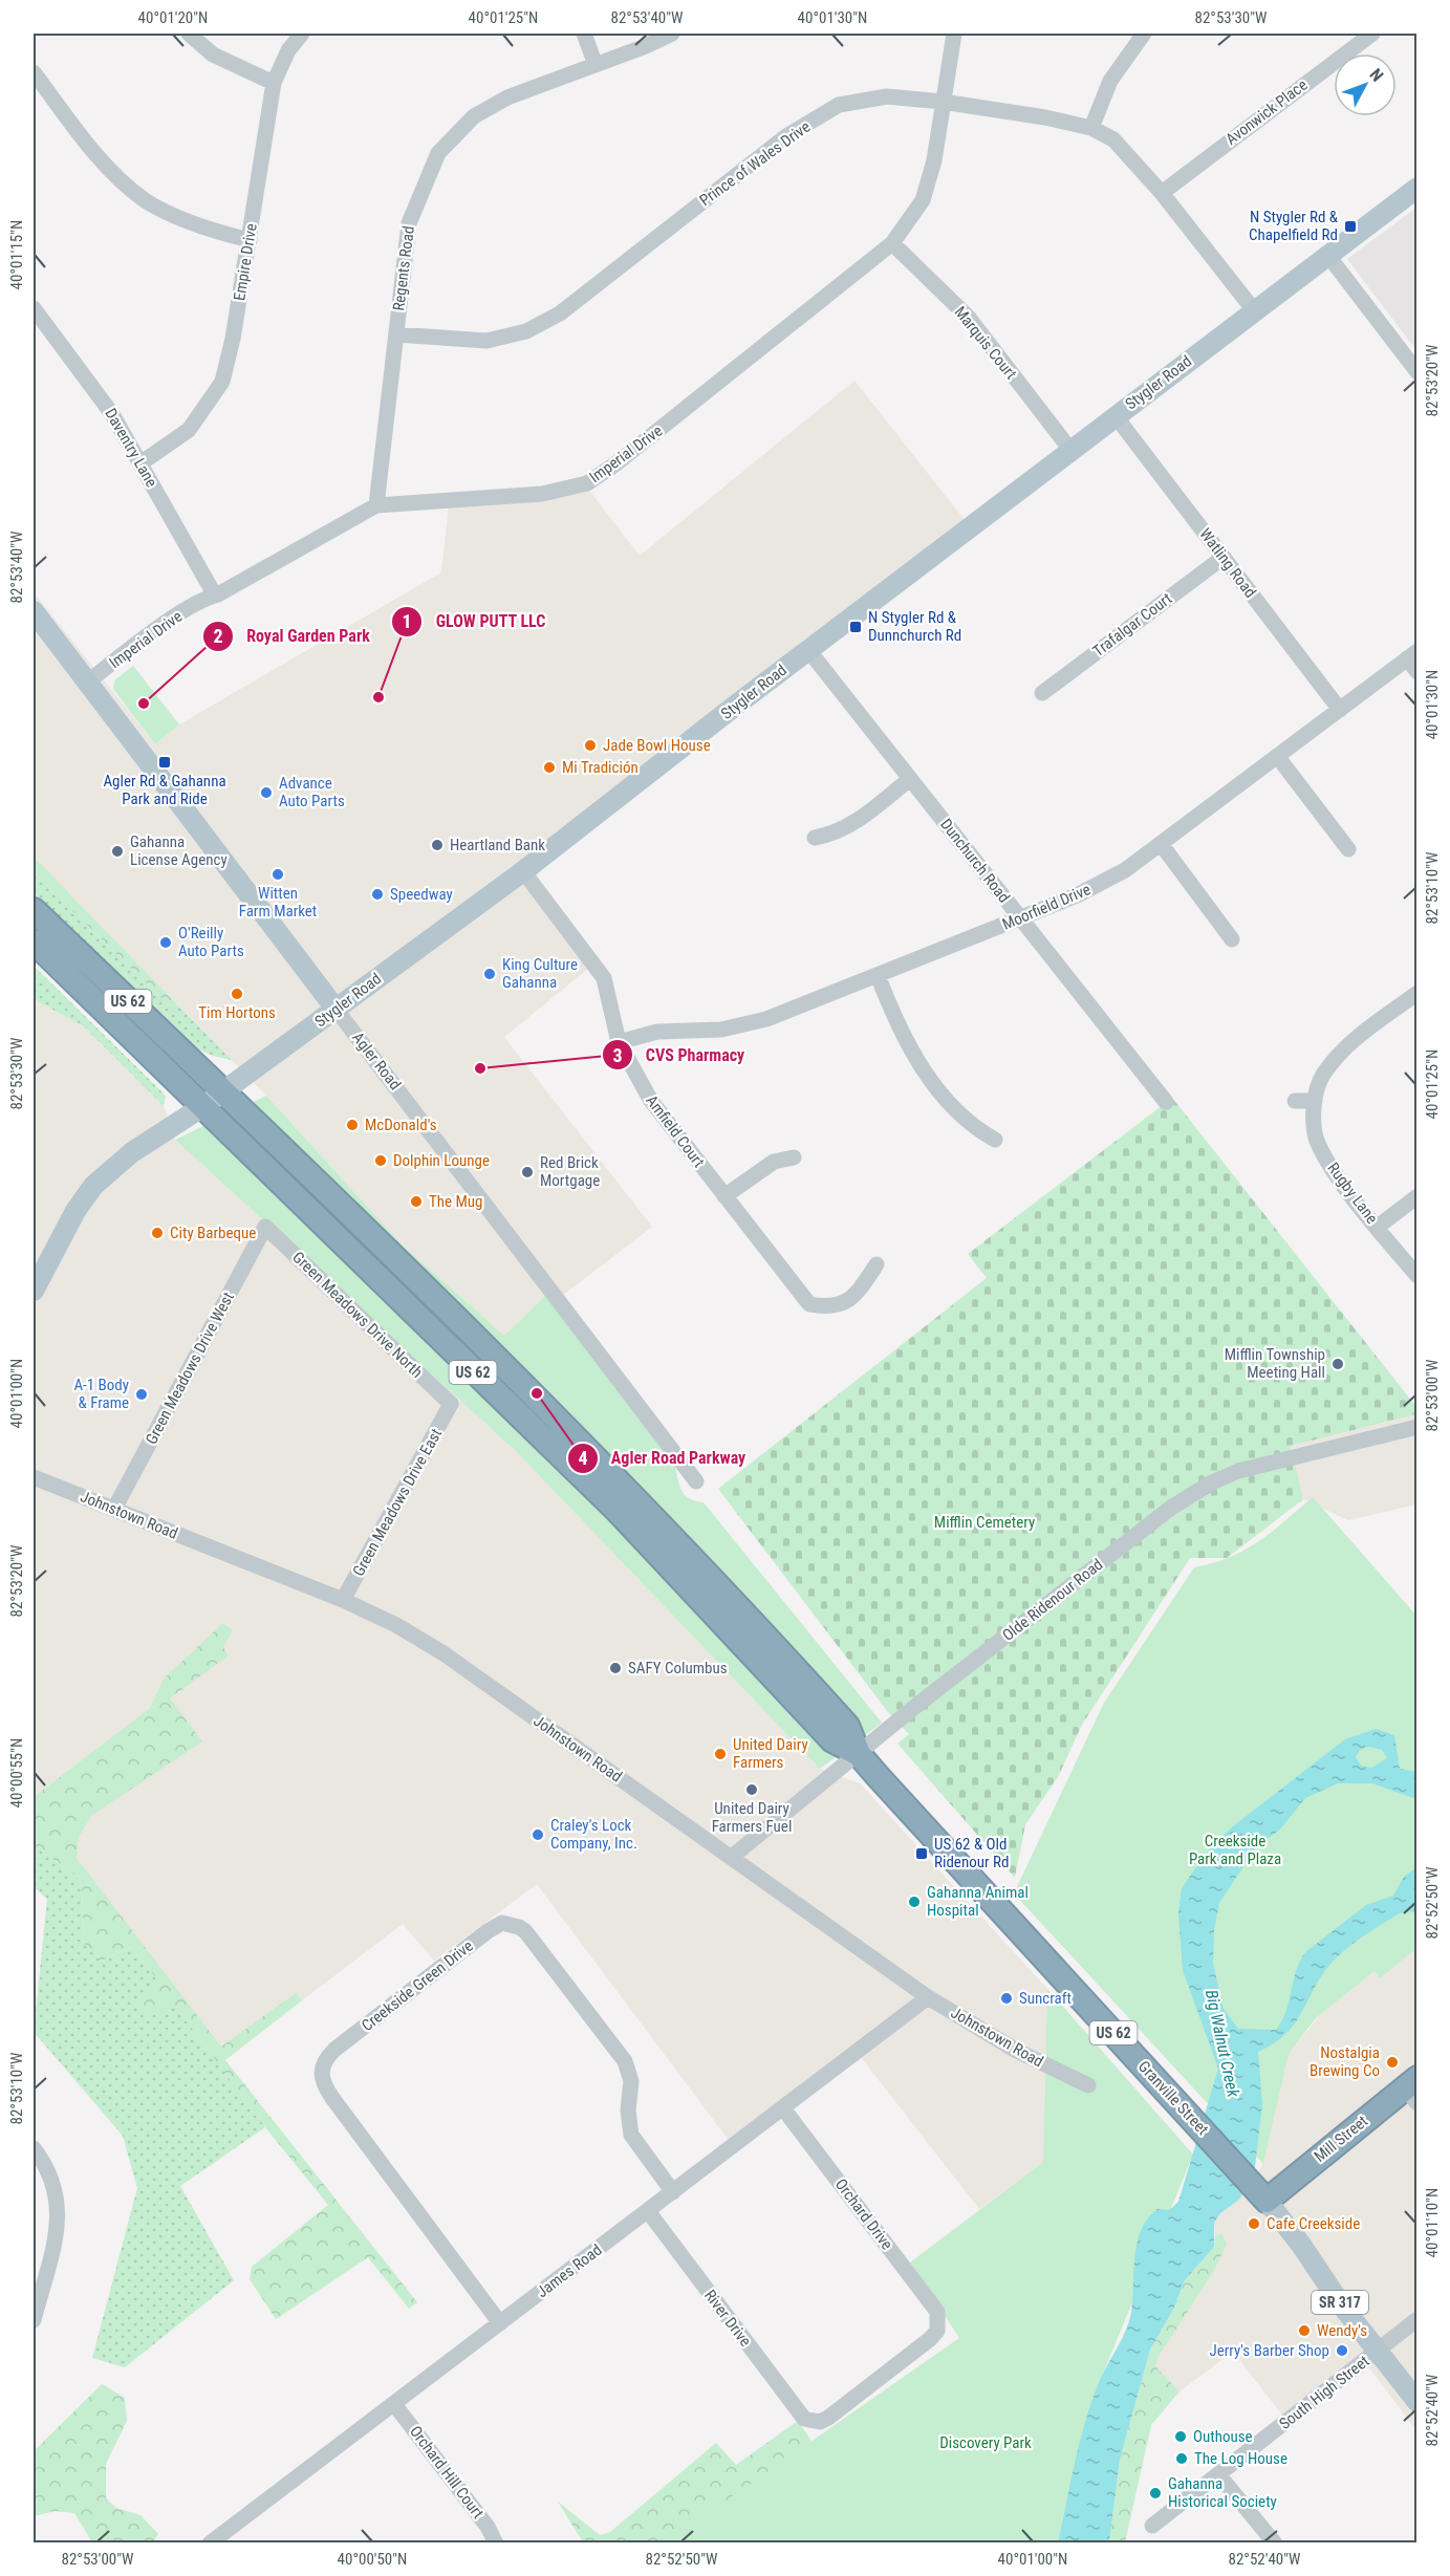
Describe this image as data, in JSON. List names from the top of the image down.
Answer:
{
  "streets": {
    "highway": ["US 62", "Granville Street", "Mill Street"],
    "main road": ["Stygler Road", "Agler Road", "SR 317"],
    "street": [
      "Avonwick Place",
      "Prince of Wales Drive",
      "Empire Drive",
      "Regents Road",
      "Marquis Court",
      "Daventry Lane",
      "Imperial Drive",
      "Watling Road",
      "Trafalgar Court",
      "Dunchurch Road",
      "Moorfield Drive",
      "Amfield Court",
      "Rugby Lane",
      "Green Meadows Drive North",
      "Green Meadows Drive West",
      "Green Meadows Drive East",
      "Johnstown Road",
      "Olde Ridenour Road",
      "Creekside Green Drive",
      "Orchard Drive",
      "James Road",
      "River Drive",
      "South High Street",
      "Orchard Hill Court"
    ]
  },
  "crossings": [
    ["Avonwick Place", "Prince of Wales Drive"],
    ["Prince of Wales Drive", "Regents Road"],
    ["Prince of Wales Drive", "Stygler Road"],
    ["Prince of Wales Drive", "Imperial Drive"],
    ["Empire Drive", "Daventry Lane"],
    ["Regents Road", "Imperial Drive"],
    ["Marquis Court", "Stygler Road"],
    ["Marquis Court", "Imperial Drive"],
    ["Stygler Road", "Watling Road"],
    ["Stygler Road", "Dunchurch Road"],
    ["Stygler Road", "US 62"],
    ["Stygler Road", "Agler Road"],
    ["Stygler Road", "Amfield Court"],
    ["Daventry Lane", "Imperial Drive"],
    ["Imperial Drive", "Agler Road"],
    ["Watling Road", "Trafalgar Court"],
    ["Watling Road", "Moorfield Drive"],
    ["Dunchurch Road", "Moorfield Drive"],
    ["Moorfield Drive", "Amfield Court"],
    ["US 62", "Olde Ridenour Road"],
    ["US 62", "Granville Street"],
    ["Green Meadows Drive North", "Green Meadows Drive West"],
    ["Green Meadows Drive North", "Green Meadows Drive East"],
    ["Green Meadows Drive West", "Johnstown Road"],
    ["Green Meadows Drive East", "Johnstown Road"],
    ["Johnstown Road", "Olde Ridenour Road"],
    ["Johnstown Road", "James Road"],
    ["Olde Ridenour Road", "Granville Street"],
    ["Creekside Green Drive", "James Road"],
    ["Granville Street", "Mill Street"],
    ["Granville Street", "South High Street"],
    ["Orchard Drive", "James Road"],
    ["Orchard Drive", "River Drive"],
    ["James Road", "River Drive"],
    ["James Road", "Orchard Hill Court"]
  ],
  "water": ["Big Walnut Creek"],
  "parks": ["Mifflin Cemetery", "Creekside Park and Plaza", "Discovery Park"],
  "places": {
    "transit": [
      "N Stygler Rd & Chapelfield Rd",
      "N Stygler Rd & Dunnchurch Rd",
      "Agler Rd & Gahanna Park and Ride",
      "US 62 & Old Ridenour Rd"
    ],
    "other": [
      "GLOW PUTT LLC",
      "Royal Garden Park",
      "Jade Bowl House",
      "Mi Tradición",
      "Advance Auto Parts",
      "Heartland Bank",
      "Gahanna License Agency",
      "Witten Farm Market",
      "Speedway",
      "O'Reilly Auto Parts",
      "King Culture Gahanna",
      "Tim Hortons",
      "CVS Pharmacy",
      "McDonald's",
      "Dolphin Lounge",
      "Red Brick Mortgage",
      "The Mug",
      "City Barbeque",
      "Mifflin Township Meeting Hall",
      "Agler Road Parkway",
      "A-1 Body & Frame",
      "SAFY Columbus",
      "United Dairy Farmers",
      "United Dairy Farmers Fuel",
      "Craley's Lock Company, Inc.",
      "Gahanna Animal Hospital",
      "Suncraft",
      "Nostalgia Brewing Co",
      "Cafe Creekside",
      "Wendy's",
      "Jerry's Barber Shop",
      "Outhouse",
      "The Log House",
      "Gahanna Historical Society"
    ]
  },
  "north": "top right",
  "coordinates": [
    "40°01'20\"N",
    "40°01'25\"N",
    "82°53'40\"W",
    "40°01'30\"N",
    "82°53'30\"W",
    "40°01'15\"N",
    "82°53'20\"W",
    "82°53'10\"W",
    "40°01'00\"N",
    "82°53'00\"W",
    "40°00'55\"N",
    "82°52'50\"W",
    "40°01'10\"N",
    "82°52'40\"W",
    "40°00'50\"N"
  ]
}
